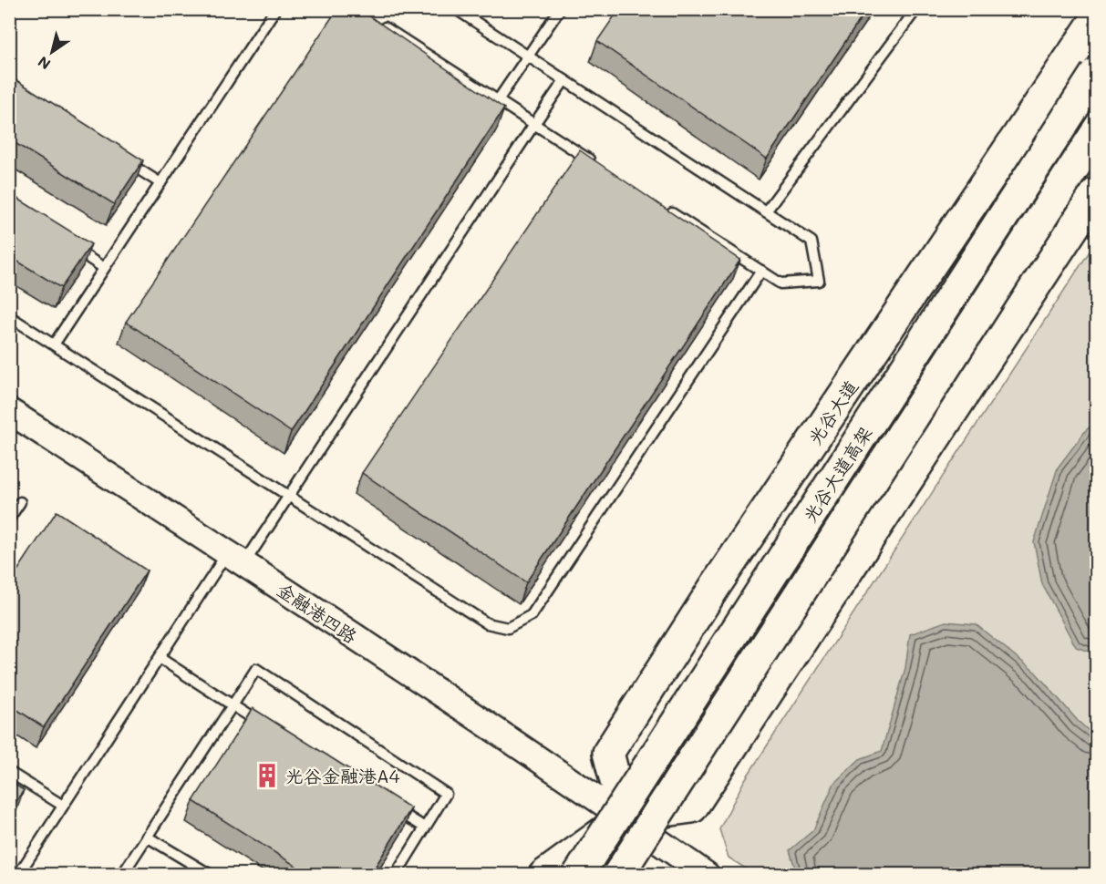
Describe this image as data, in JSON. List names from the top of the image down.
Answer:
{
  "streets": {
    "main road": ["光谷大道", "光谷大道高架"],
    "street": ["金融港四路"]
  },
  "crossings": [
    ["光谷大道", "金融港四路"]
  ],
  "places": {
    "building": ["光谷金融港A4"]
  },
  "north": "bottom left"
}
